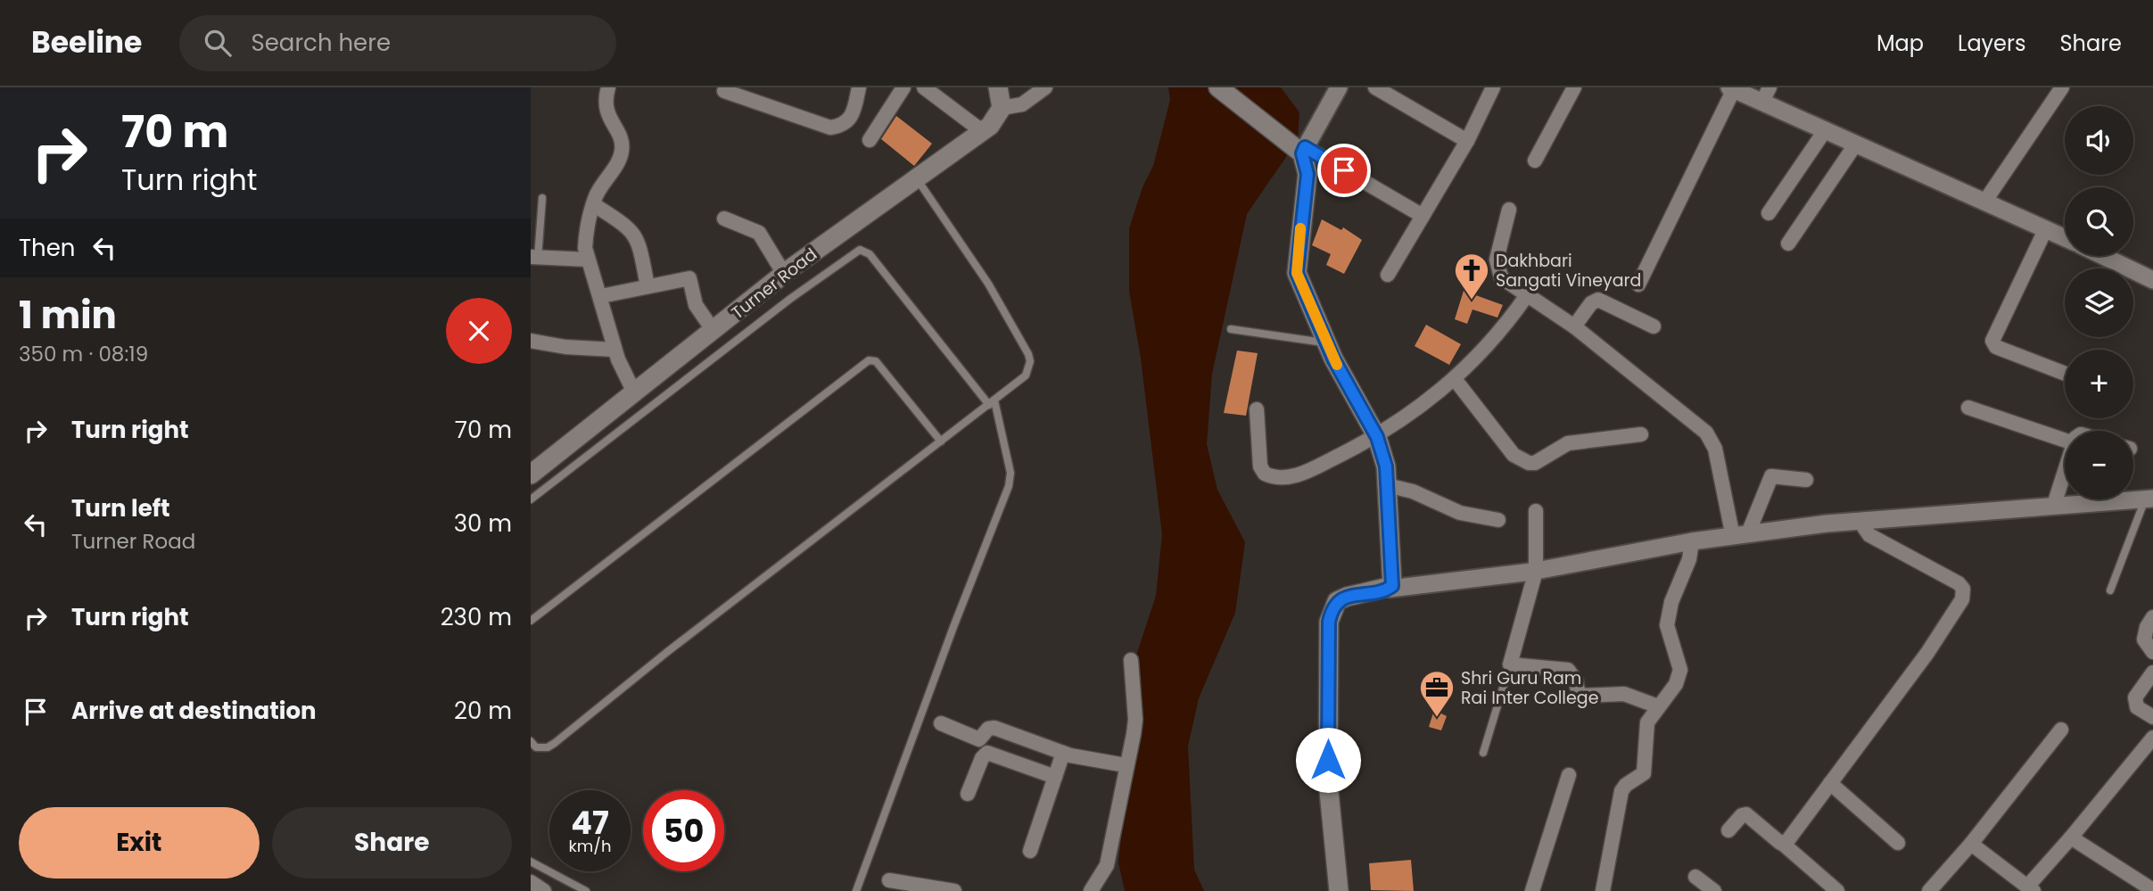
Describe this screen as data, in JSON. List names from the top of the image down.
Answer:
{
  "streets": {
    "main road": ["Turner Road"]
  },
  "places": {
    "church": ["Dakhbari Sangati Vineyard"],
    "office": ["Shri Guru Ram Rai Inter College"]
  },
  "page": {
    "header": "Beeline",
    "search": "Search here",
    "nav": ["Map", "Layers", "Share"],
    "turn": ["70 m", "Turn right"],
    "map_buttons": ["+", "−"],
    "then": "Then",
    "heading": ["1 min", "350 m · 08:19"],
    "list": [
      {
        "name": "Turn right",
        "value": "70 m"
      },
      {
        "name": "Turn left",
        "note": "Turner Road",
        "value": "30 m"
      },
      {
        "name": "Turn right",
        "value": "230 m"
      },
      {
        "name": "Arrive at destination",
        "value": "20 m"
      }
    ],
    "speed": "47 km/h",
    "limit": "50",
    "buttons": ["Exit", "Share"]
  }
}
